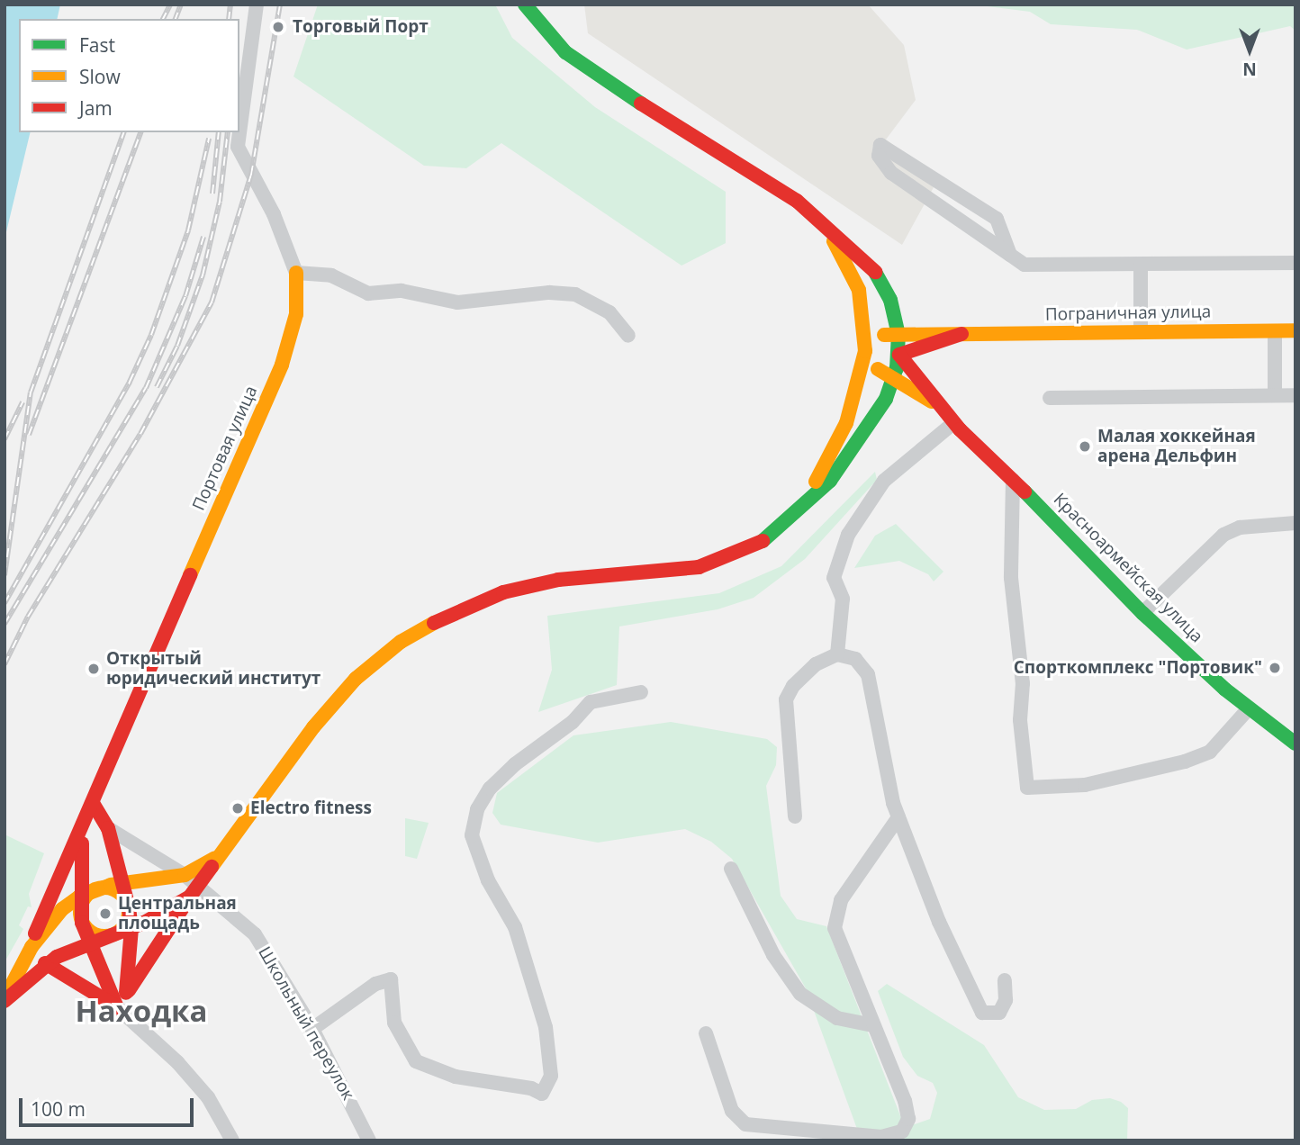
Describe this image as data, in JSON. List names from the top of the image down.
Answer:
{
  "streets": {
    "main road": ["Пограничная улица", "Портовая улица", "Красноармейская улица"],
    "street": ["Школьный переулок"]
  },
  "crossings": [
    ["Пограничная улица", "Красноармейская улица"]
  ],
  "districts": ["Находка"],
  "places": [
    "Торговый Порт",
    "Малая хоккейная арена Дельфин",
    "Спорткомплекс \"Портовик\"",
    "Открытый юридический институт",
    "Electro fitness",
    "Центральная площадь"
  ],
  "legend": ["Fast", "Slow", "Jam"],
  "scale_bar": "100 m",
  "north": "bottom"
}
